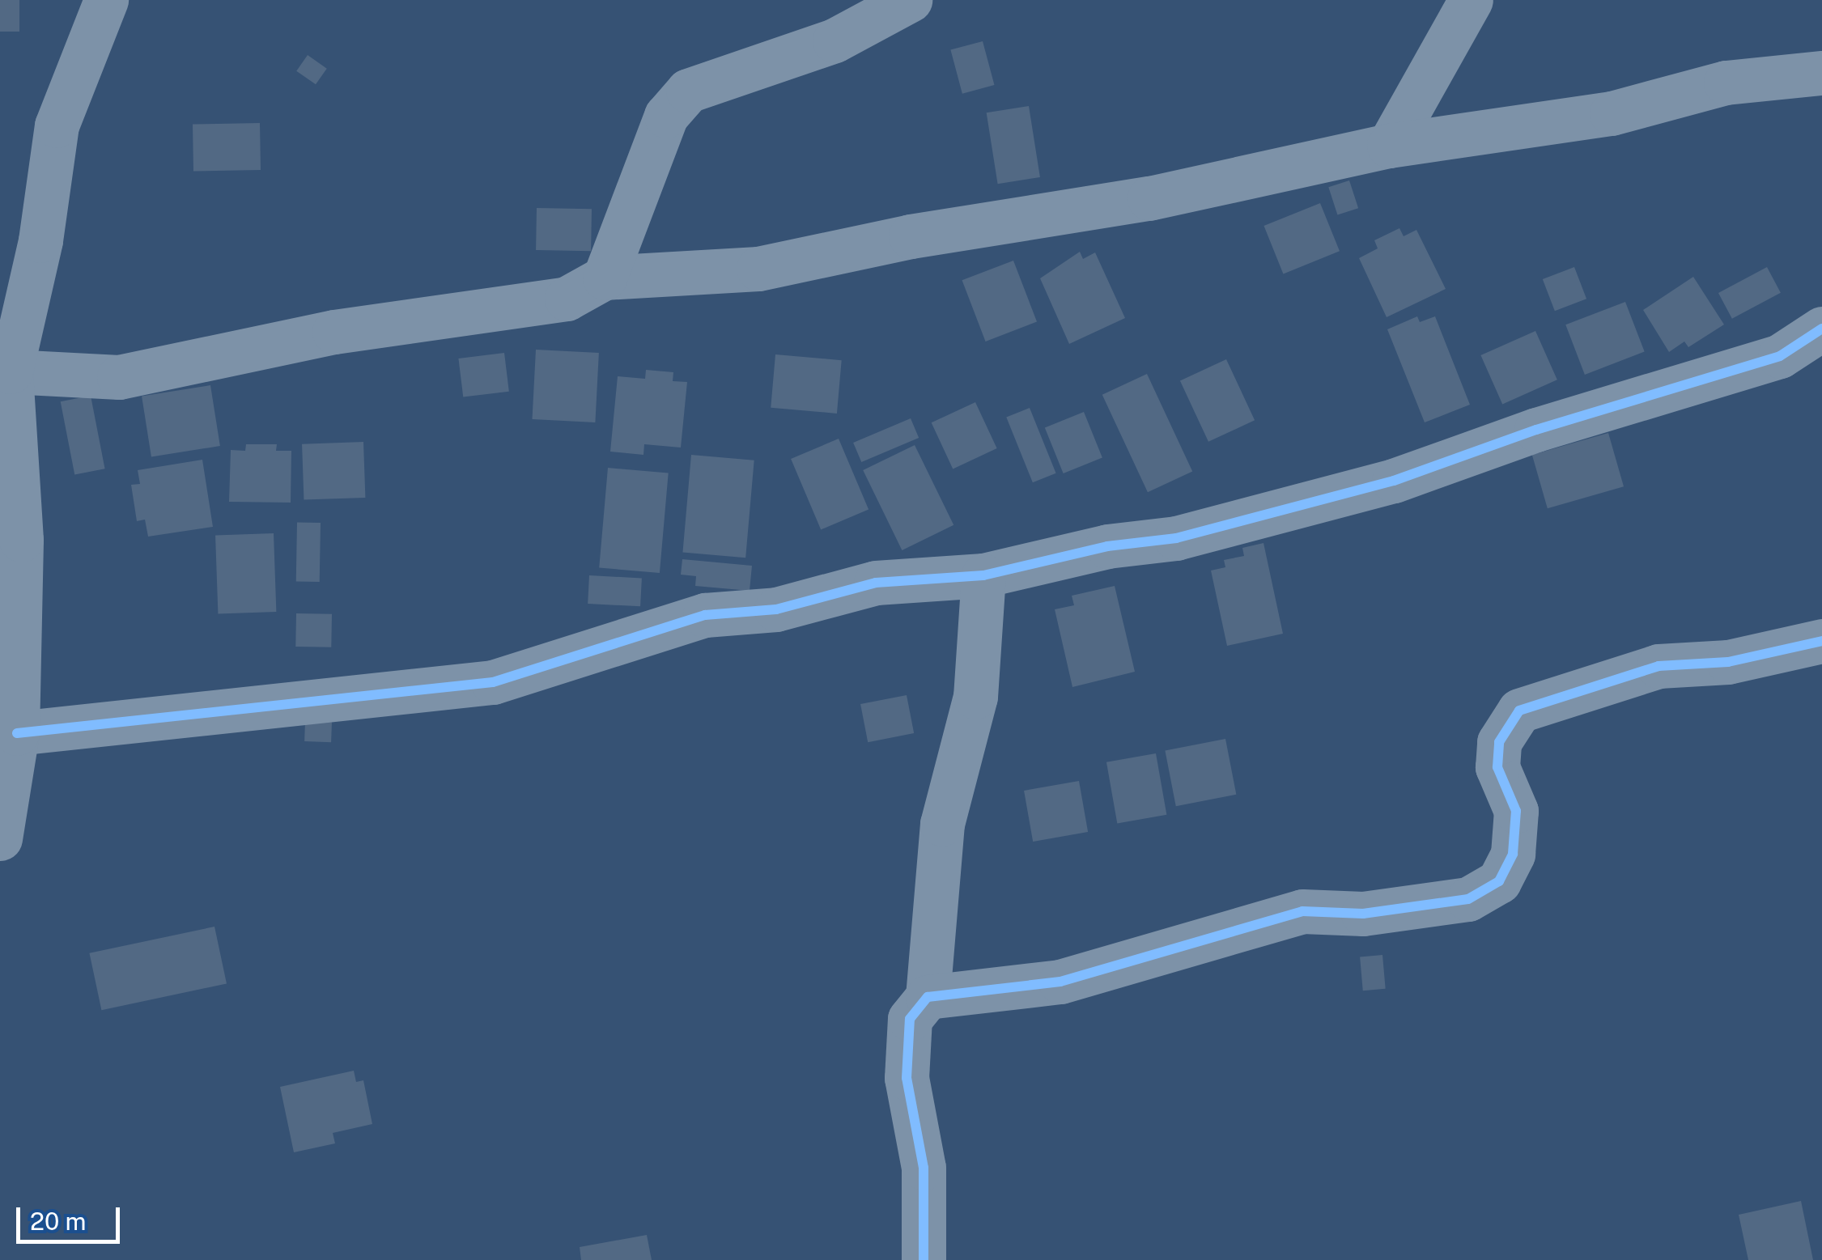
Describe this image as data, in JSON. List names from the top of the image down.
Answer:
{
  "scale_bar": "20 m"
}
